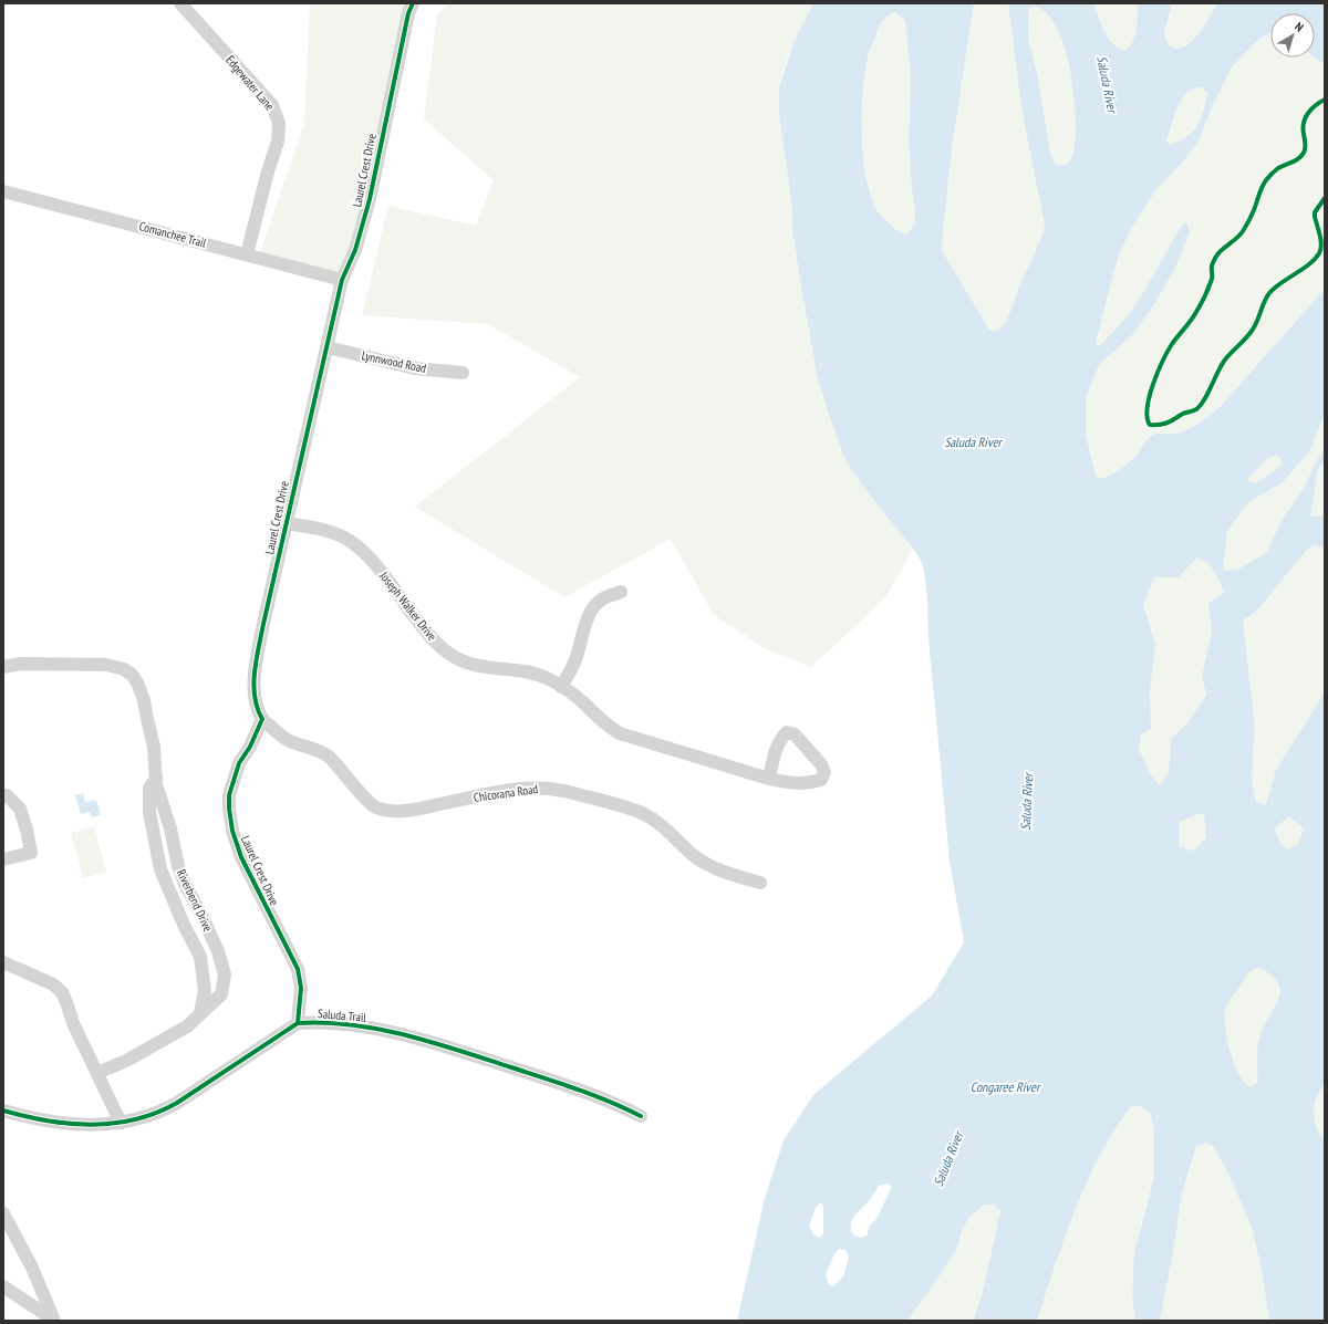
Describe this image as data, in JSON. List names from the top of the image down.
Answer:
{
  "streets": {
    "street": [
      "Edgewater Lane",
      "Laurel Crest Drive",
      "Comanchee Trail",
      "Lynnwood Road",
      "Joseph Walker Drive",
      "Chicorana Road",
      "Riverbend Drive",
      "Saluda Trail"
    ]
  },
  "crossings": [
    ["Edgewater Lane", "Comanchee Trail"],
    ["Laurel Crest Drive", "Comanchee Trail"],
    ["Laurel Crest Drive", "Lynnwood Road"],
    ["Laurel Crest Drive", "Joseph Walker Drive"],
    ["Laurel Crest Drive", "Chicorana Road"],
    ["Laurel Crest Drive", "Saluda Trail"]
  ],
  "water": ["Saluda River", "Congaree River"],
  "north": "top right"
}
